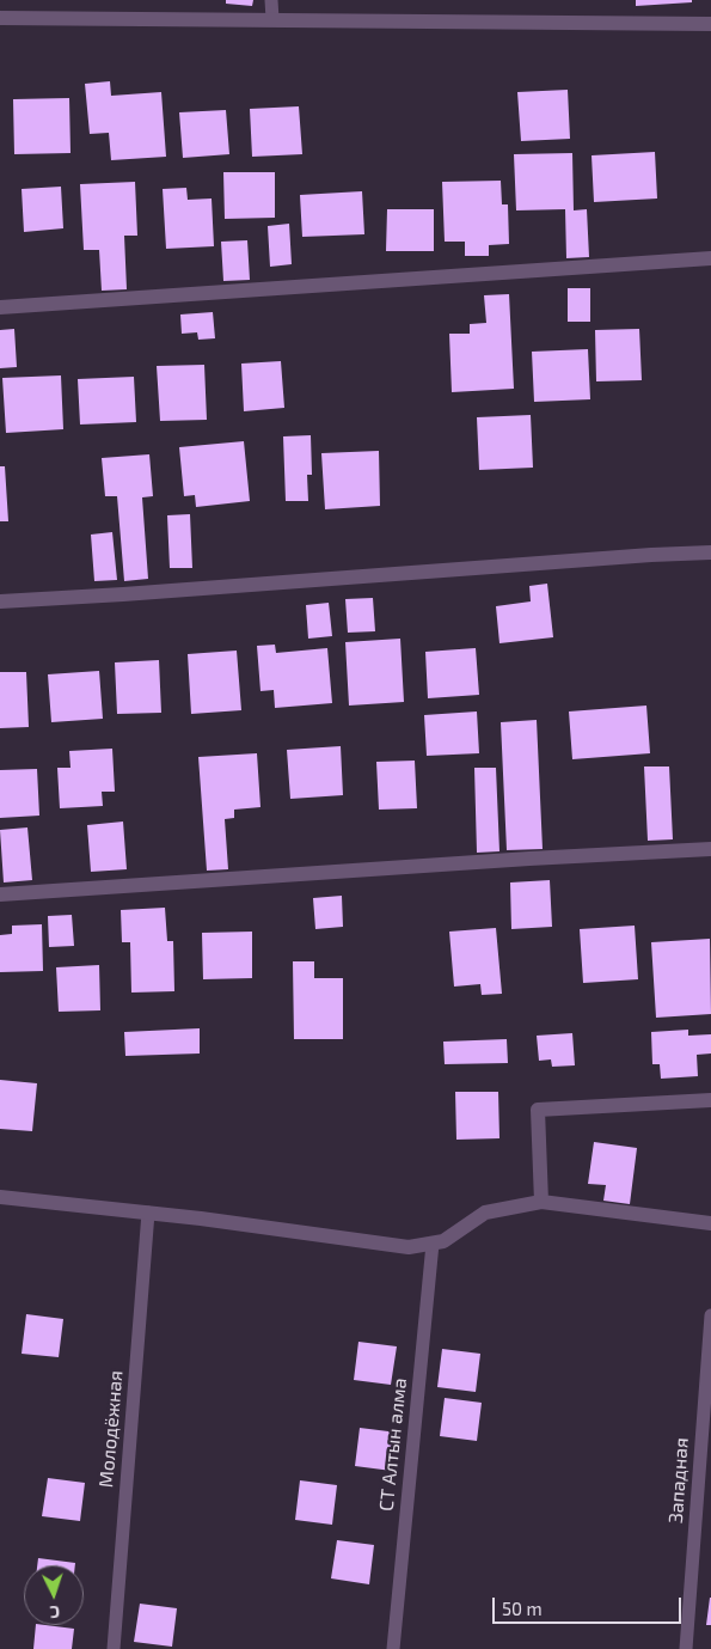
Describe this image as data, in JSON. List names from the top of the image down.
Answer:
{
  "streets": {
    "lane": ["Молодёжная", "СТ Алтын алма", "Западная"]
  },
  "scale_bar": "50 m",
  "north": "bottom"
}
